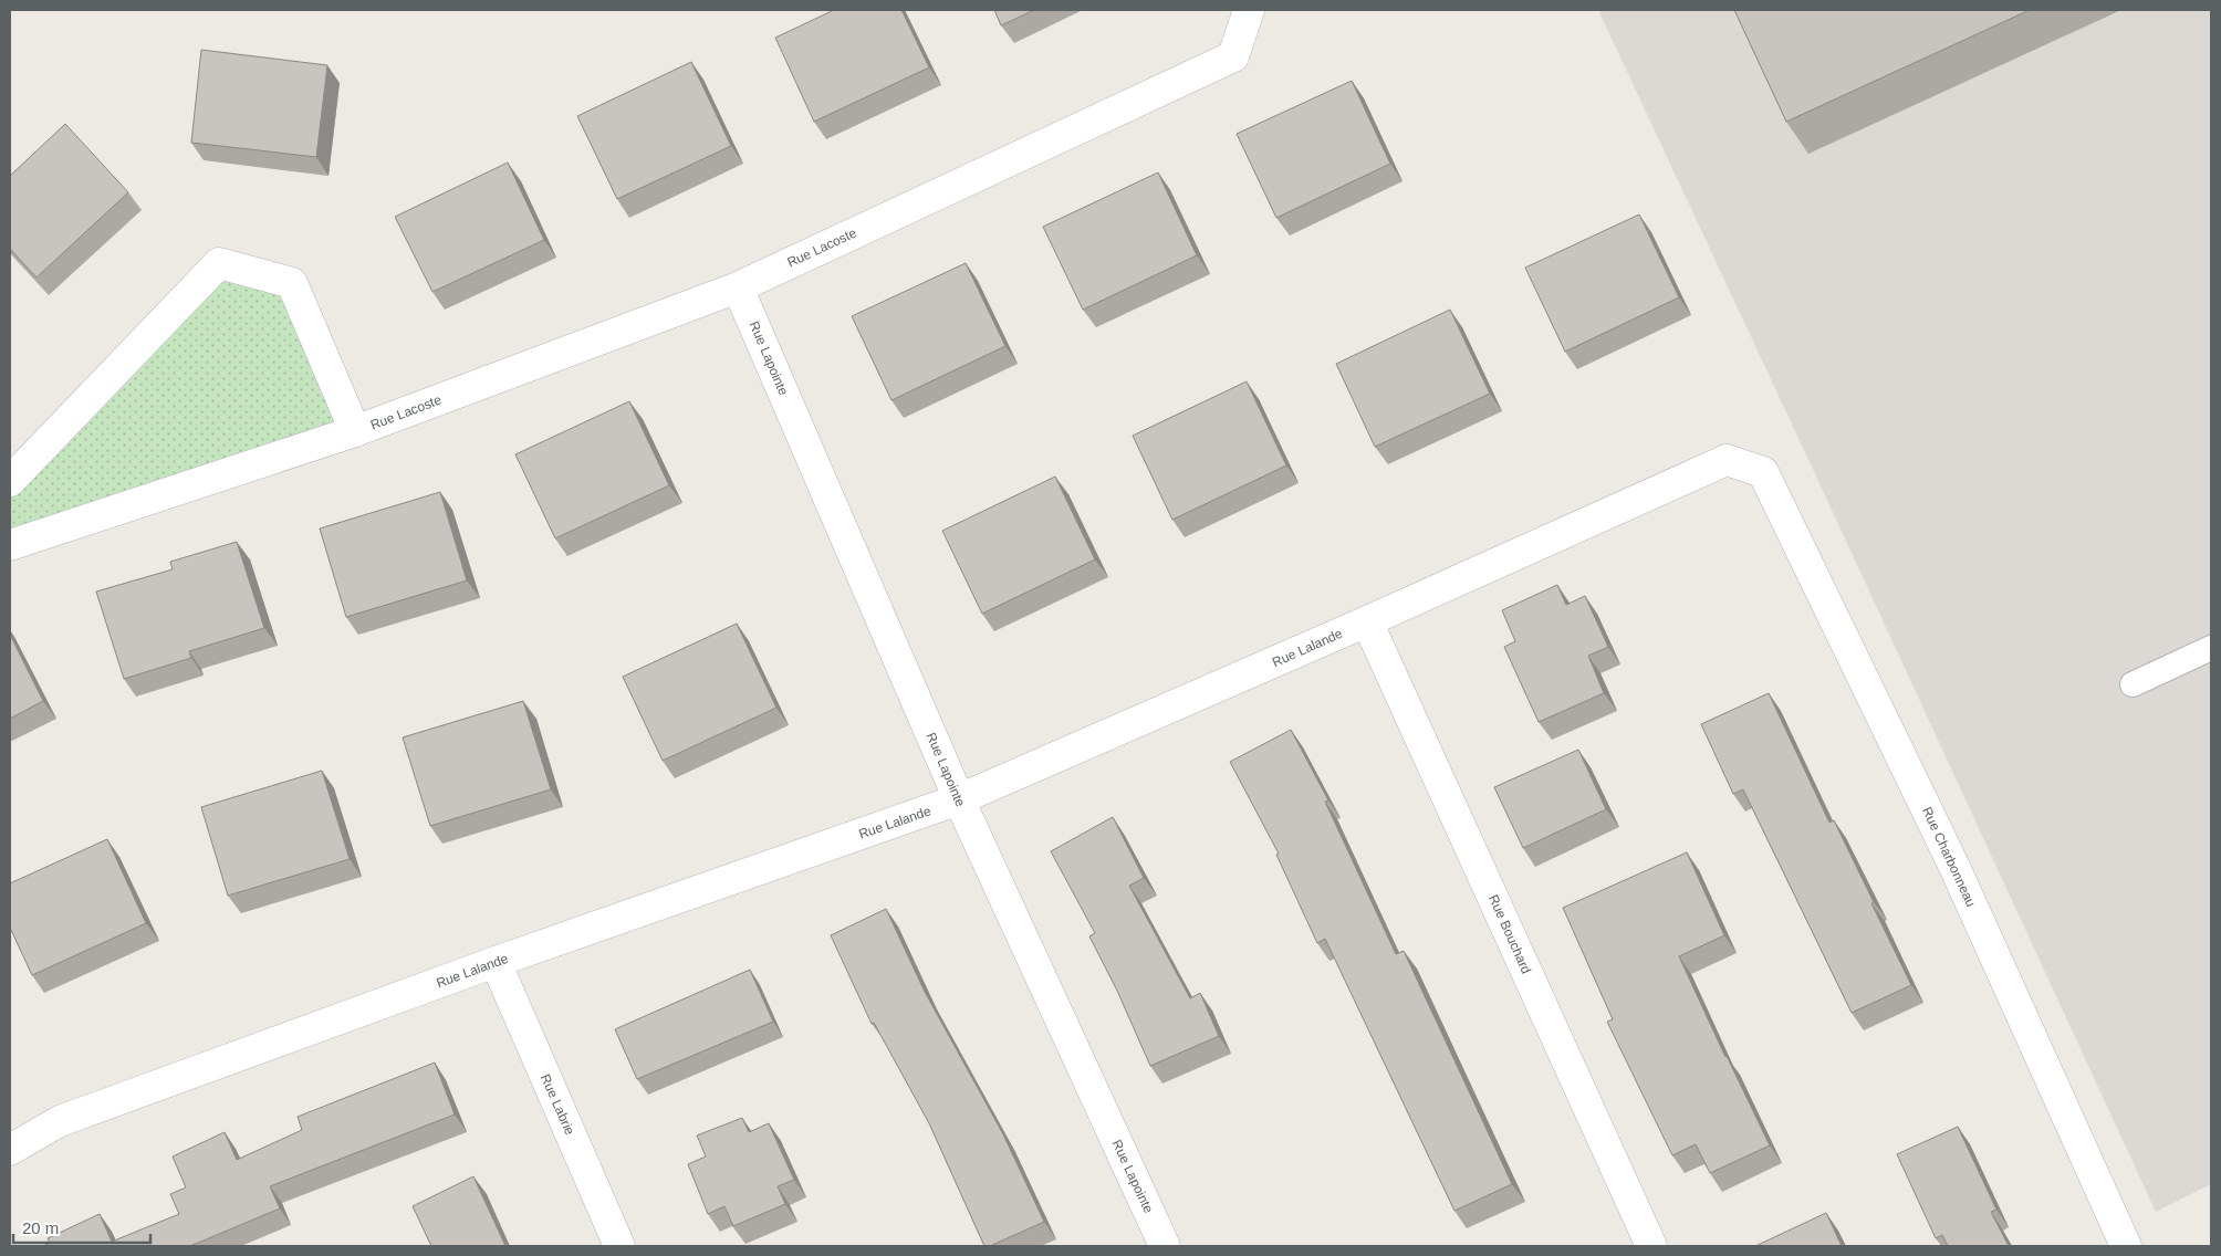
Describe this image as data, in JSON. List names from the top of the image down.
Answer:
{
  "streets": {
    "street": [
      "Rue Lacoste",
      "Rue Lapointe",
      "Rue Lalande",
      "Rue Charbonneau",
      "Rue Bouchard",
      "Rue Labrie"
    ]
  },
  "crossings": [
    ["Rue Lacoste", "Rue Lapointe"],
    ["Rue Lapointe", "Rue Lalande"],
    ["Rue Lalande", "Rue Charbonneau"],
    ["Rue Lalande", "Rue Bouchard"],
    ["Rue Lalande", "Rue Labrie"]
  ],
  "scale_bar": "20 m"
}
